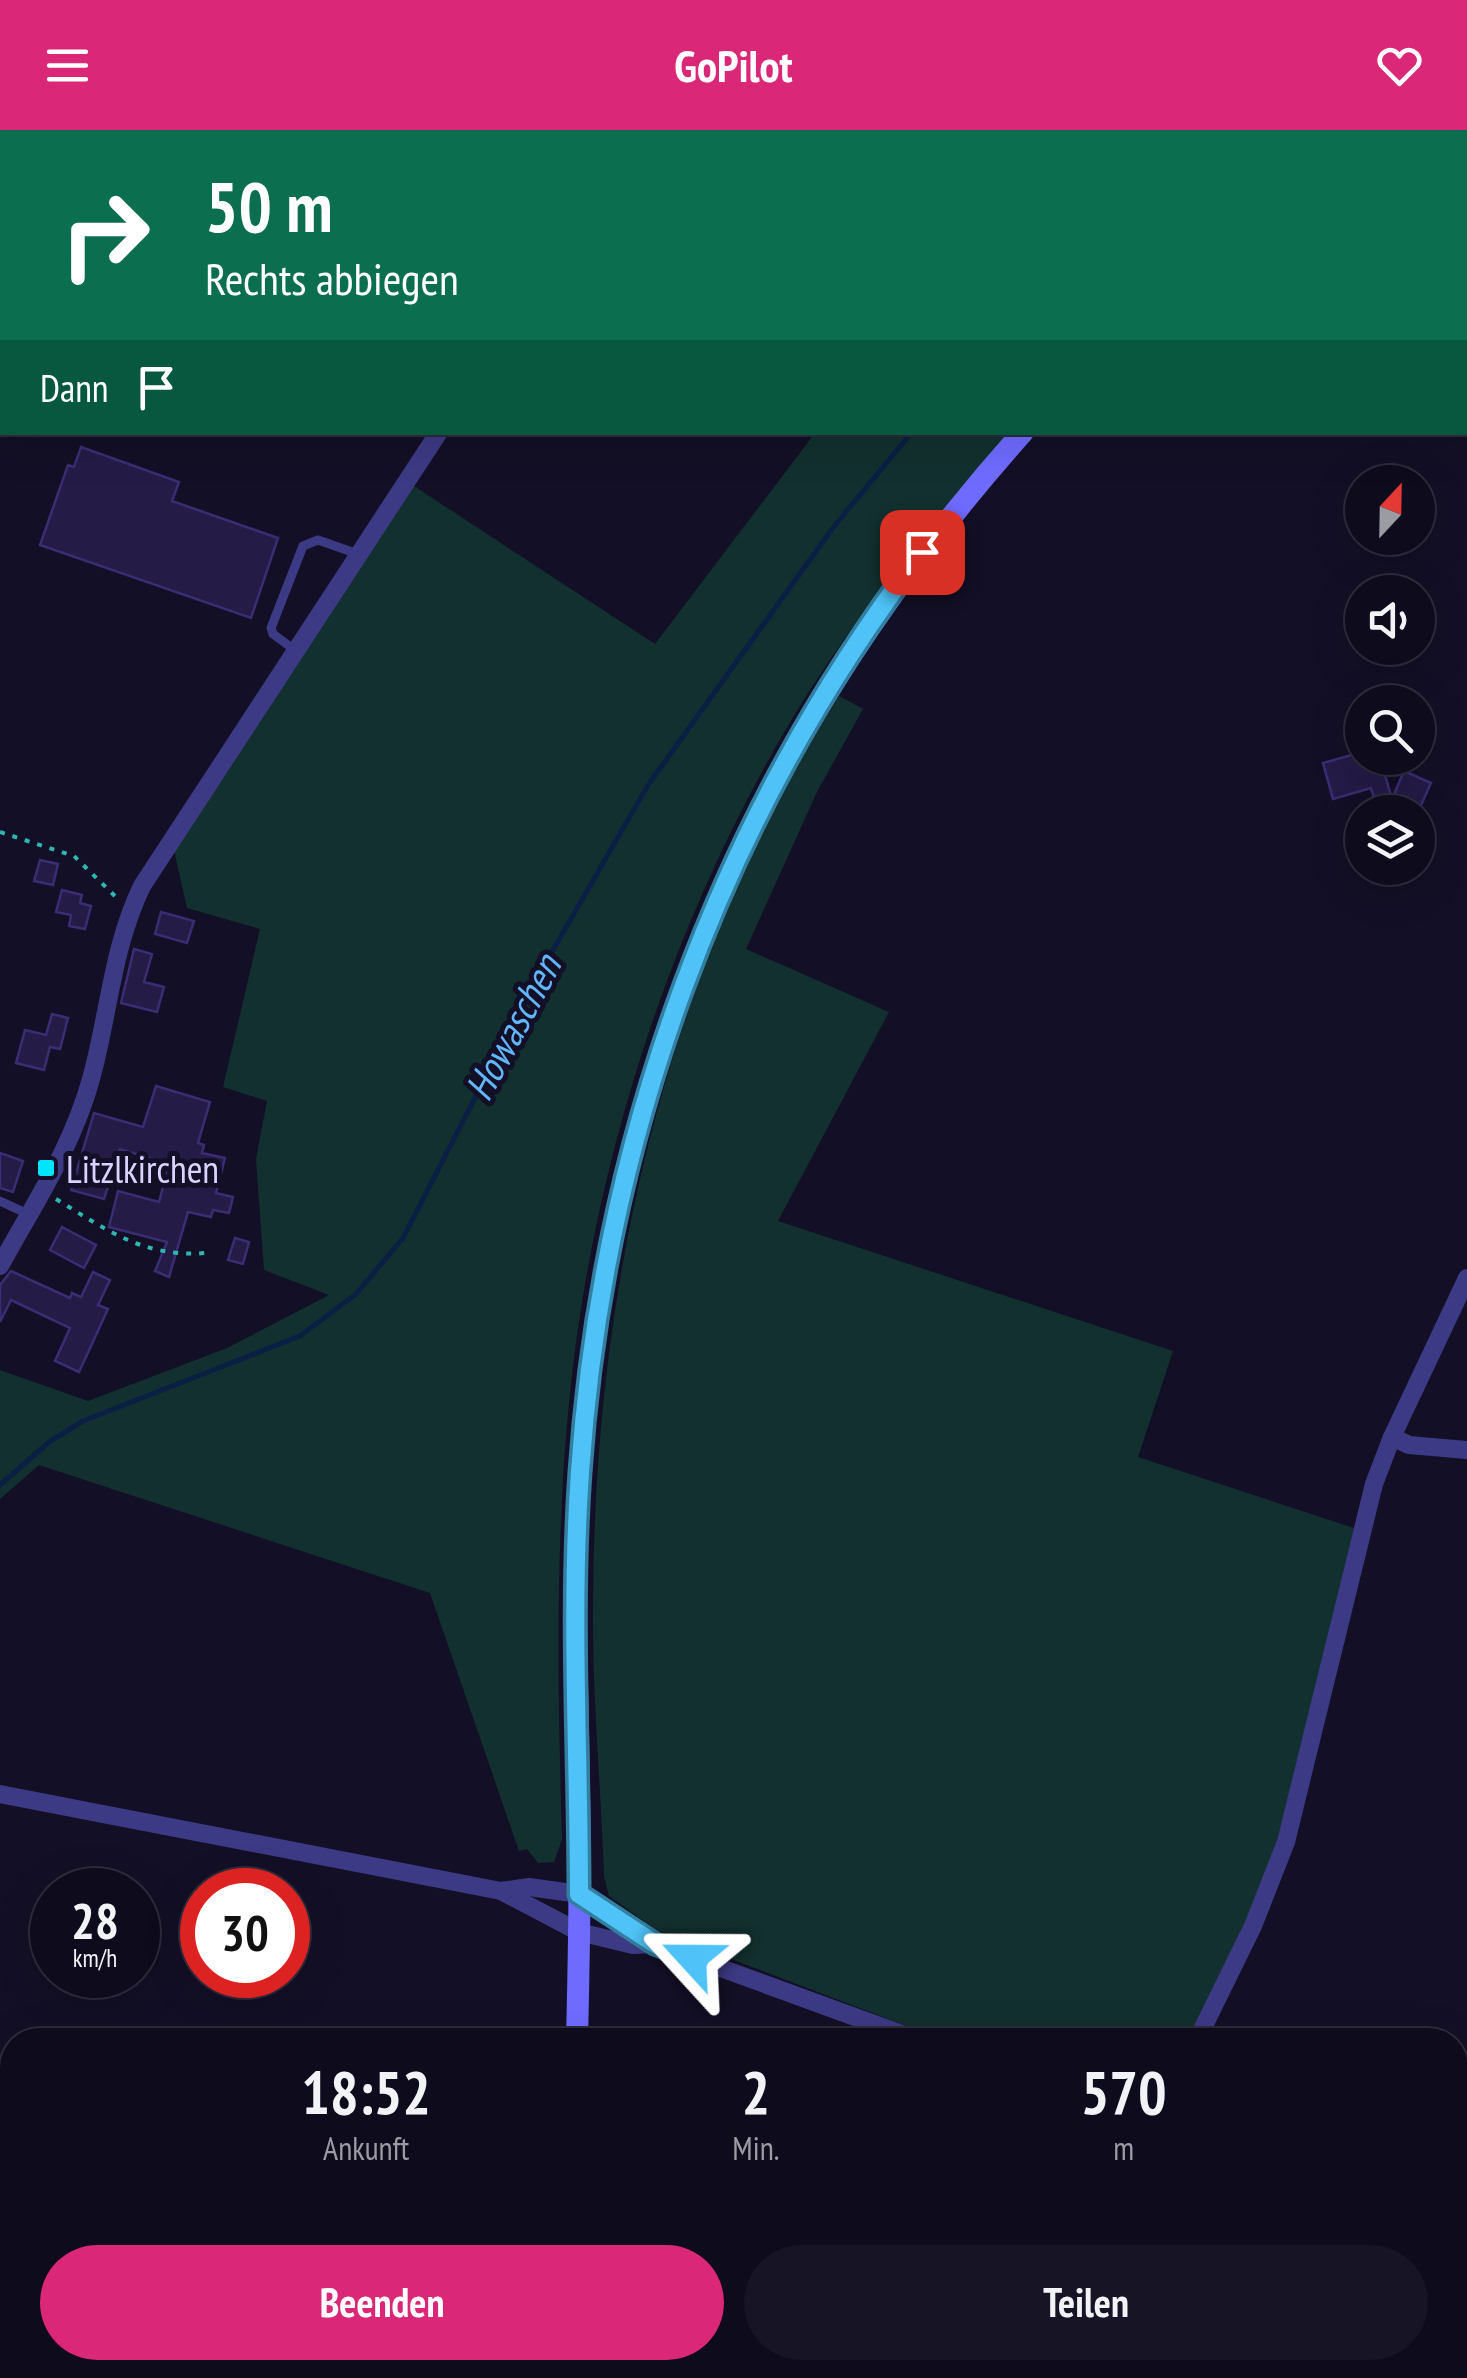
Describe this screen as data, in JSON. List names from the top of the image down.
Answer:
{
  "water": ["Howaschen"],
  "places": {
    "transit": ["Litzlkirchen"]
  },
  "north": "top",
  "page": {
    "header": "GoPilot",
    "turn": ["50 m", "Rechts abbiegen"],
    "then": "Dann",
    "speed": "28 km/h",
    "limit": "30",
    "eta": [
      "18:52",
      "Ankunft",
      "2",
      "Min.",
      "570",
      "m"
    ],
    "buttons": ["Beenden", "Teilen"]
  }
}
